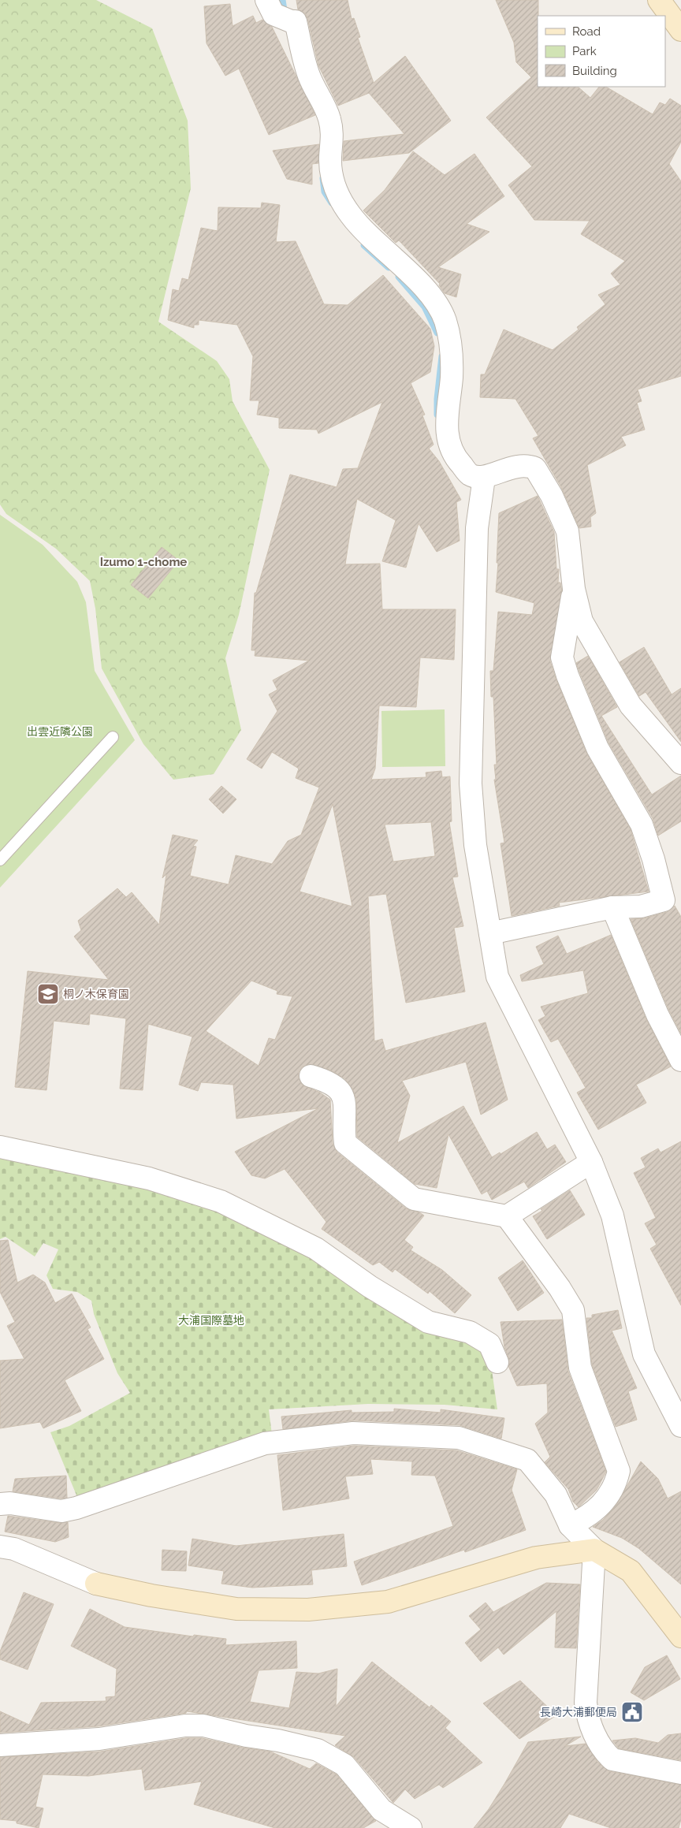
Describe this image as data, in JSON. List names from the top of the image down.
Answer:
{
  "districts": ["Izumo 1-chome"],
  "parks": ["出雲近隣公園", "大浦国際墓地"],
  "places": {
    "school or university": ["桐ノ木保育園"],
    "public building": ["長崎大浦郵便局"]
  },
  "legend": ["Road", "Park", "Building"]
}
